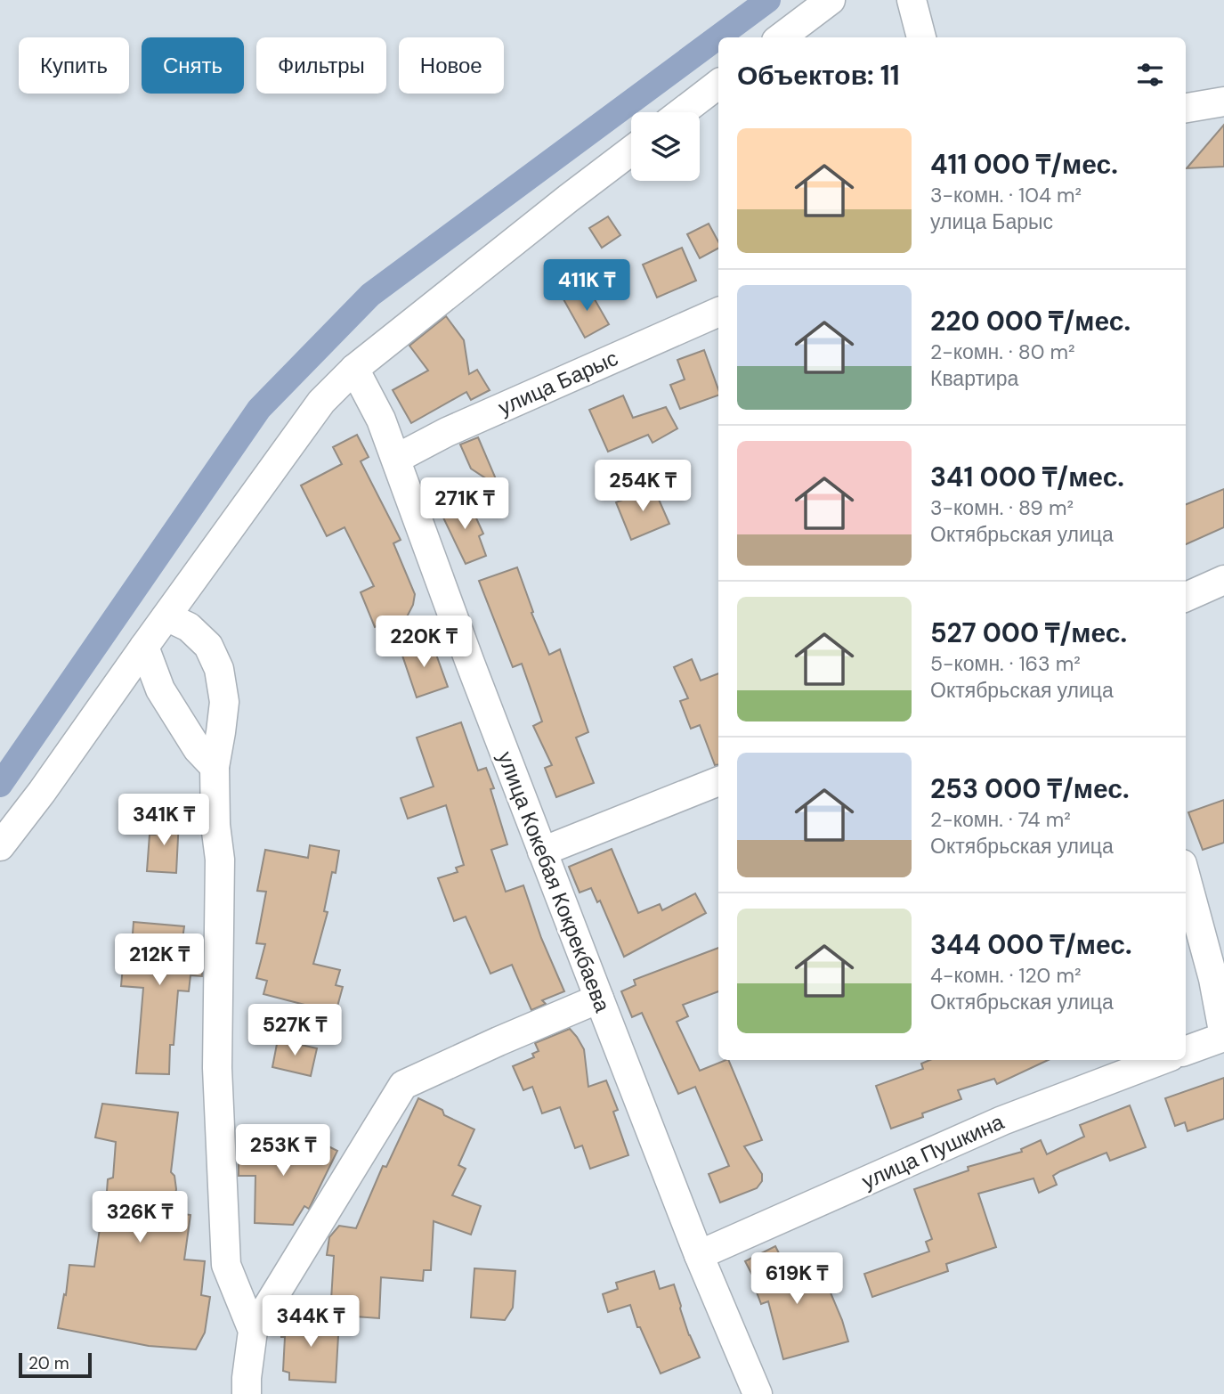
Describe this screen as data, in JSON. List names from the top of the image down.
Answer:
{
  "streets": {
    "street": ["улица Барыс", "улица Кокебая Кокрекбаева", "улица Пушкина"]
  },
  "crossings": [
    ["улица Барыс", "улица Кокебая Кокрекбаева"],
    ["улица Кокебая Кокрекбаева", "улица Пушкина"]
  ],
  "scale_bar": "20 m",
  "page": {
    "chip": [
      "Купить",
      "Снять",
      "Фильтры",
      "Новое"
    ],
    "heading": "Объектов: 11",
    "list": [
      {
        "name": "411 000 ₸/мес.",
        "note": "3-комн. · 104 m² · улица Барыс"
      },
      {
        "name": "220 000 ₸/мес.",
        "note": "2-комн. · 80 m² · Квартира"
      },
      {
        "name": "341 000 ₸/мес.",
        "note": "3-комн. · 89 m² · Октябрьская улица"
      },
      {
        "name": "527 000 ₸/мес.",
        "note": "5-комн. · 163 m² · Октябрьская улица"
      },
      {
        "name": "253 000 ₸/мес.",
        "note": "2-комн. · 74 m² · Октябрьская улица"
      },
      {
        "name": "344 000 ₸/мес.",
        "note": "4-комн. · 120 m² · Октябрьская улица"
      }
    ],
    "price": [
      "411K ₸",
      "254K ₸",
      "271K ₸",
      "220K ₸",
      "341K ₸",
      "212K ₸",
      "527K ₸",
      "253K ₸",
      "326K ₸",
      "619K ₸",
      "344K ₸"
    ],
    "scale": "20 m"
  }
}
